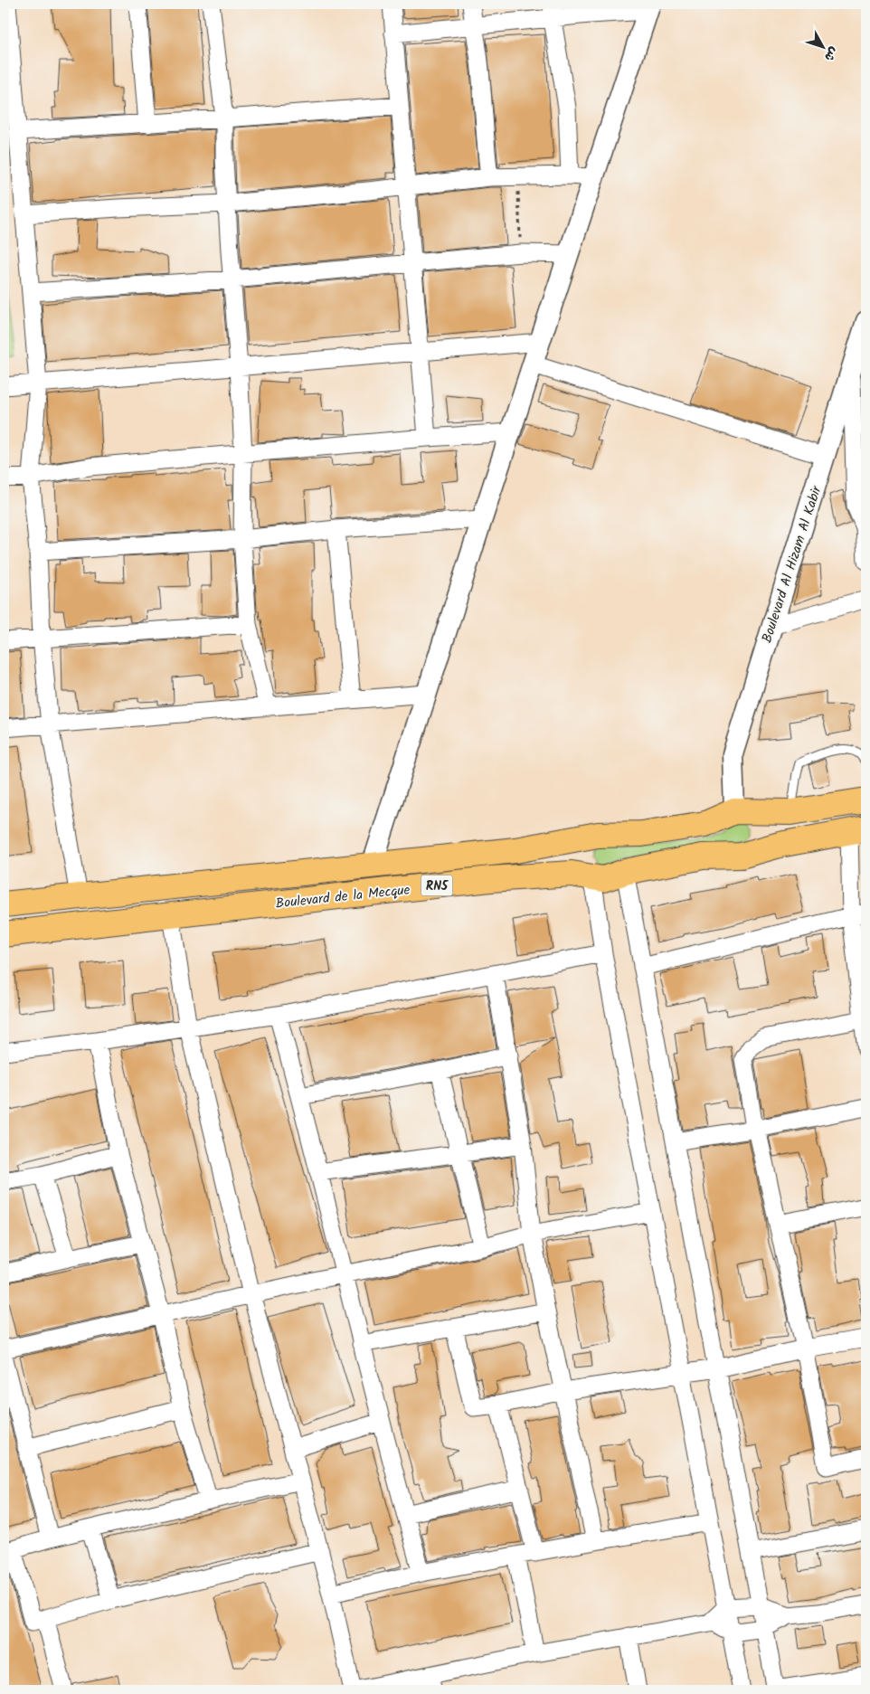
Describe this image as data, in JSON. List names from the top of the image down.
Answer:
{
  "streets": {
    "main road": ["RN5", "Boulevard de la Mecque"],
    "street": ["Boulevard Al Hizam Al Kabir"]
  },
  "crossings": [
    ["Boulevard Al Hizam Al Kabir", "Boulevard de la Mecque"]
  ],
  "north": "bottom right"
}
